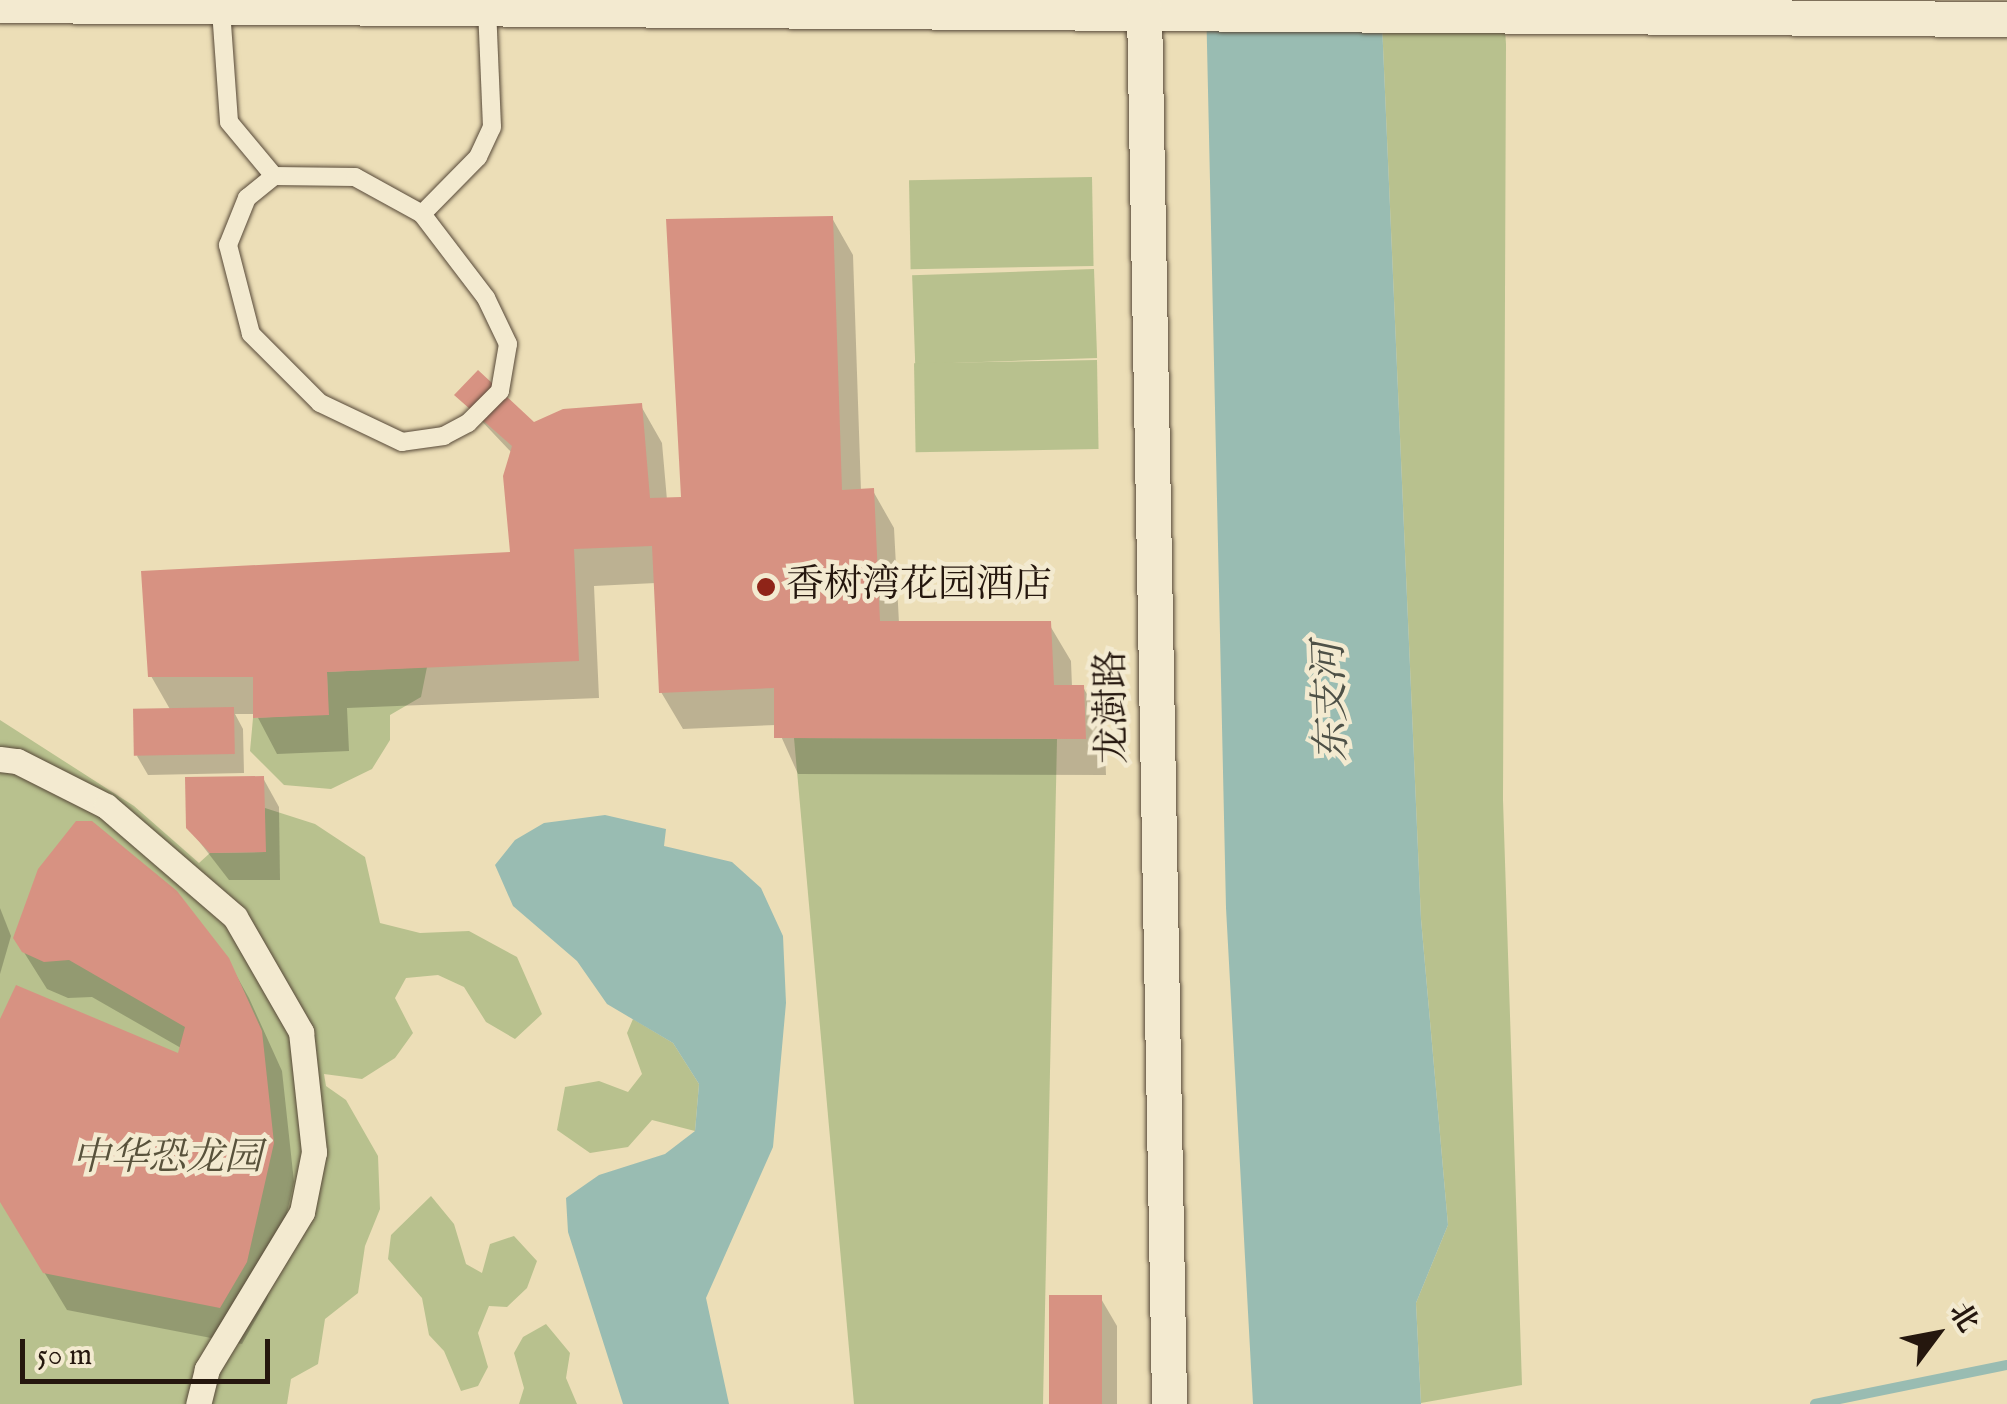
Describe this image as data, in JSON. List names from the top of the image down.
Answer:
{
  "streets": {
    "street": ["龙澍路"]
  },
  "water": ["东支河"],
  "parks": ["中华恐龙园"],
  "places": ["香树湾花园酒店"],
  "scale_bar": "50 m",
  "north": "top right"
}
